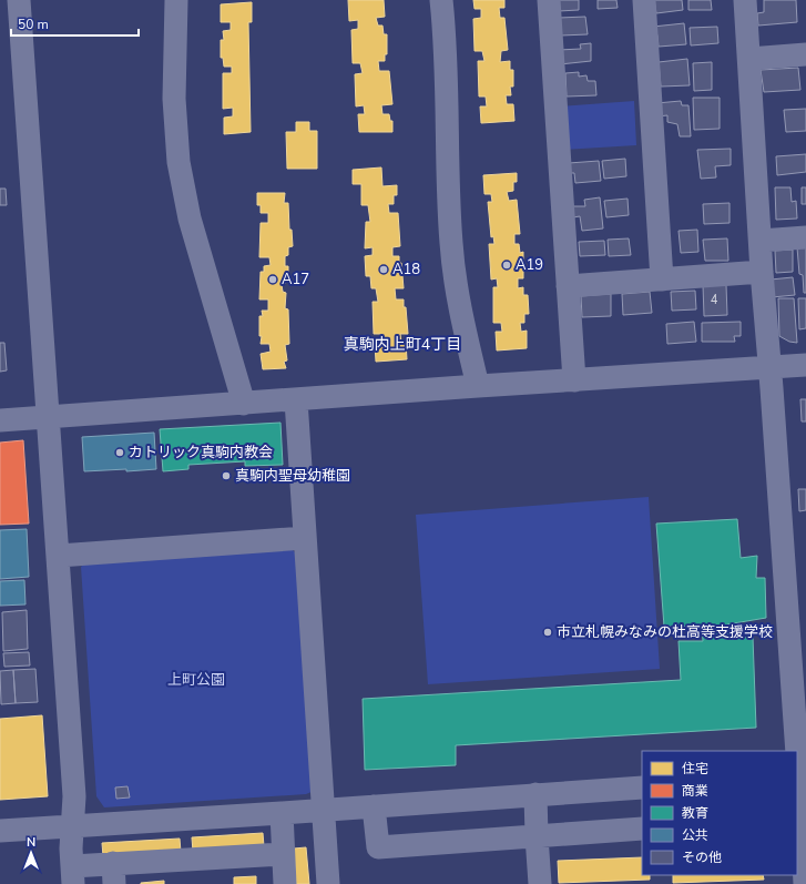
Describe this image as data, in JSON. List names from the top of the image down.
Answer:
{
  "districts": ["真駒内上町4丁目"],
  "parks": ["上町公園"],
  "places": [
    "A19",
    "A18",
    "A17",
    "カトリック真駒内教会",
    "真駒内聖母幼稚園",
    "市立札幌みなみの杜高等支援学校"
  ],
  "house_numbers": ["4"],
  "legend": [
    "住宅",
    "商業",
    "教育",
    "公共",
    "その他"
  ],
  "scale_bar": "50 m",
  "north": "top"
}
